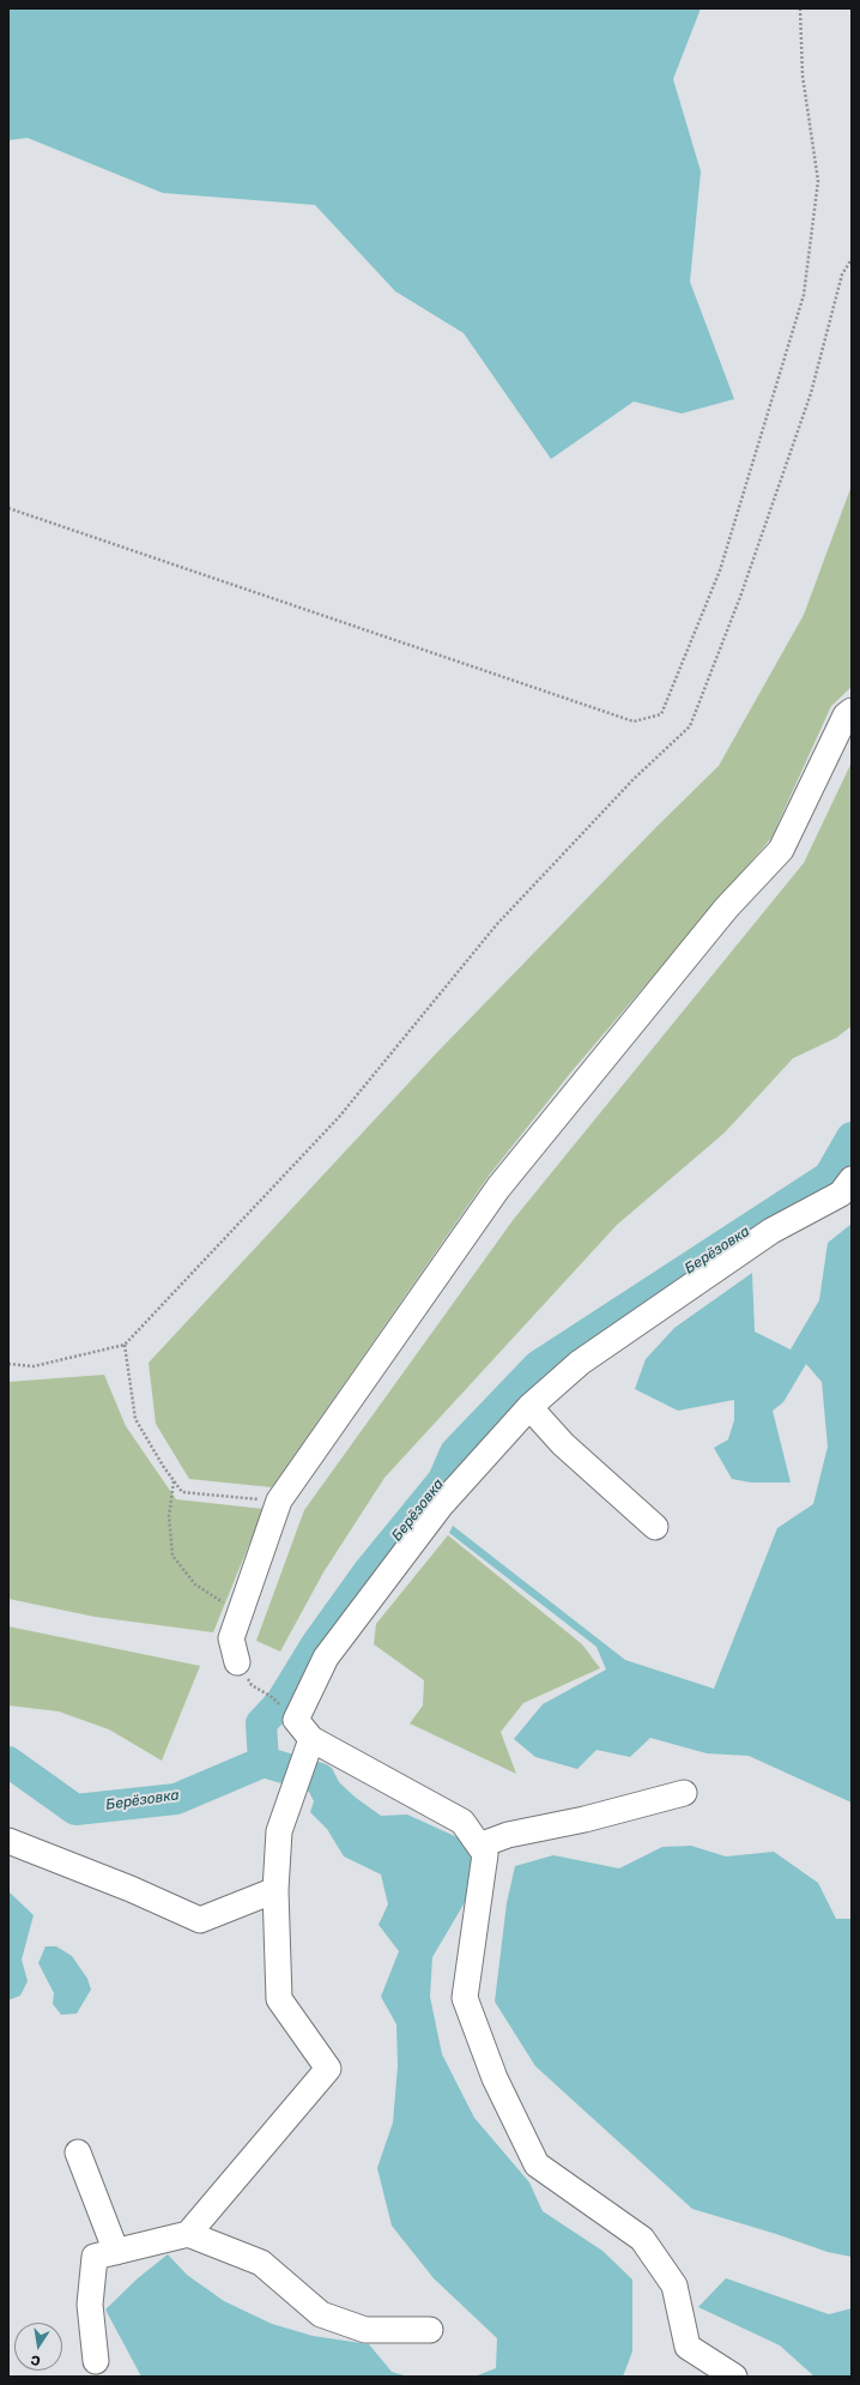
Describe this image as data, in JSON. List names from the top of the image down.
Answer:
{
  "water": ["Берёзовка"],
  "north": "bottom"
}
